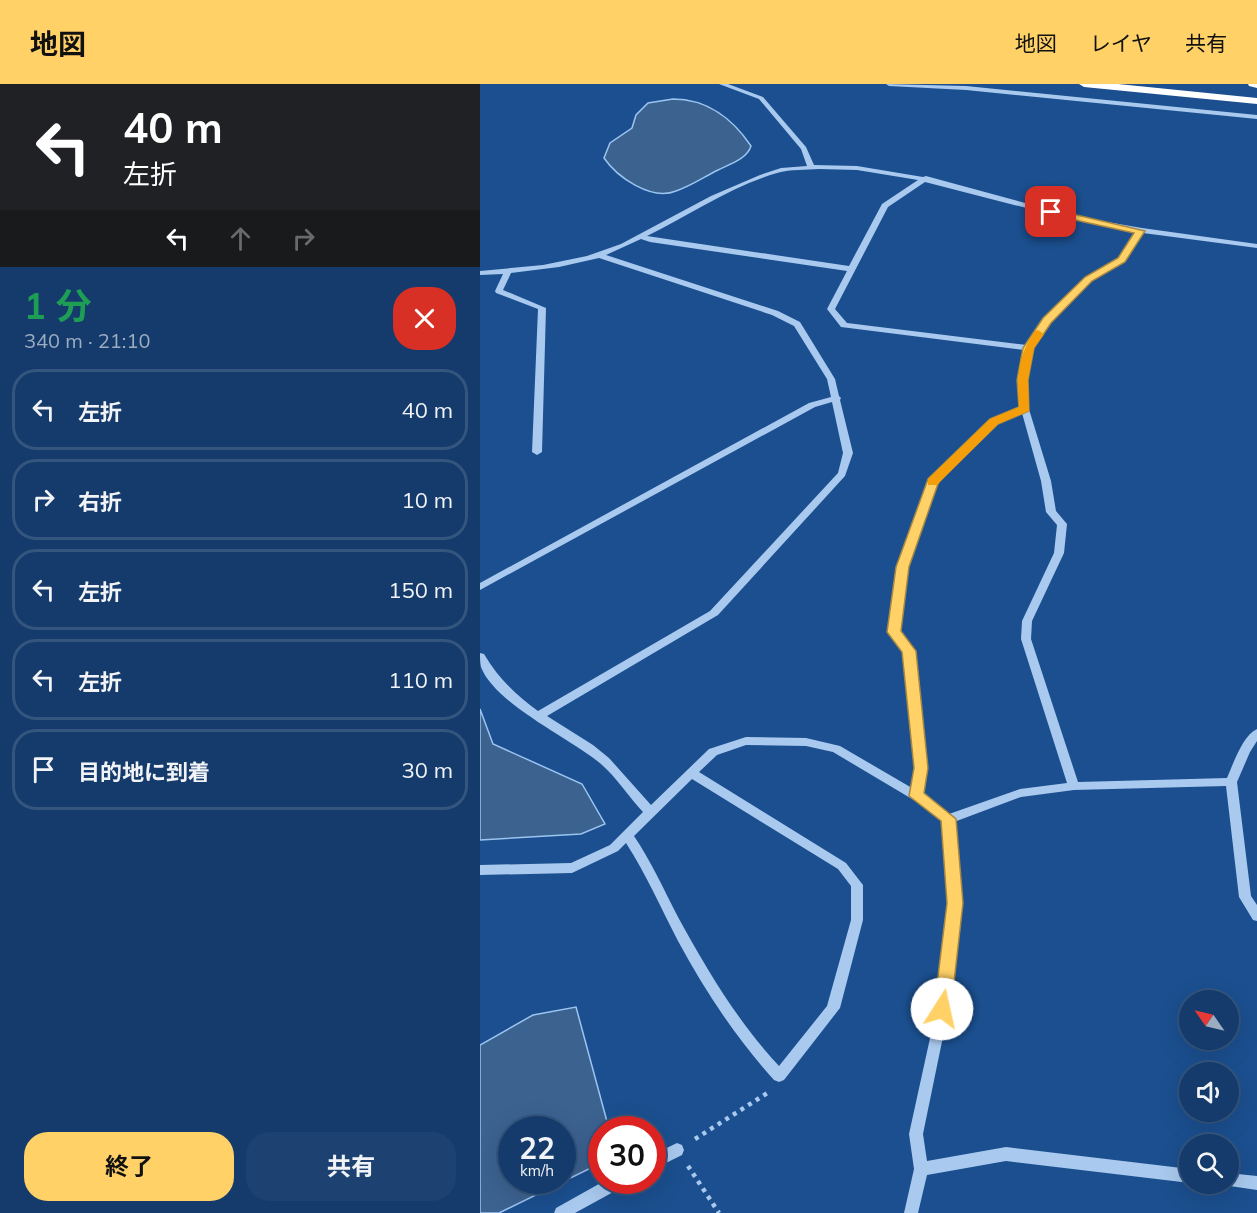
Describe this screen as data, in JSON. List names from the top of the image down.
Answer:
{
  "north": "top left",
  "page": {
    "header": "地図",
    "nav": ["地図", "レイヤ", "共有"],
    "turn": ["40 m", "左折"],
    "heading": ["1 分", "340 m · 21:10"],
    "list": [
      {
        "name": "左折",
        "value": "40 m"
      },
      {
        "name": "右折",
        "value": "10 m"
      },
      {
        "name": "左折",
        "value": "150 m"
      },
      {
        "name": "左折",
        "value": "110 m"
      },
      {
        "name": "目的地に到着",
        "value": "30 m"
      }
    ],
    "speed": "22 km/h",
    "limit": "30",
    "buttons": ["終了", "共有"]
  }
}
